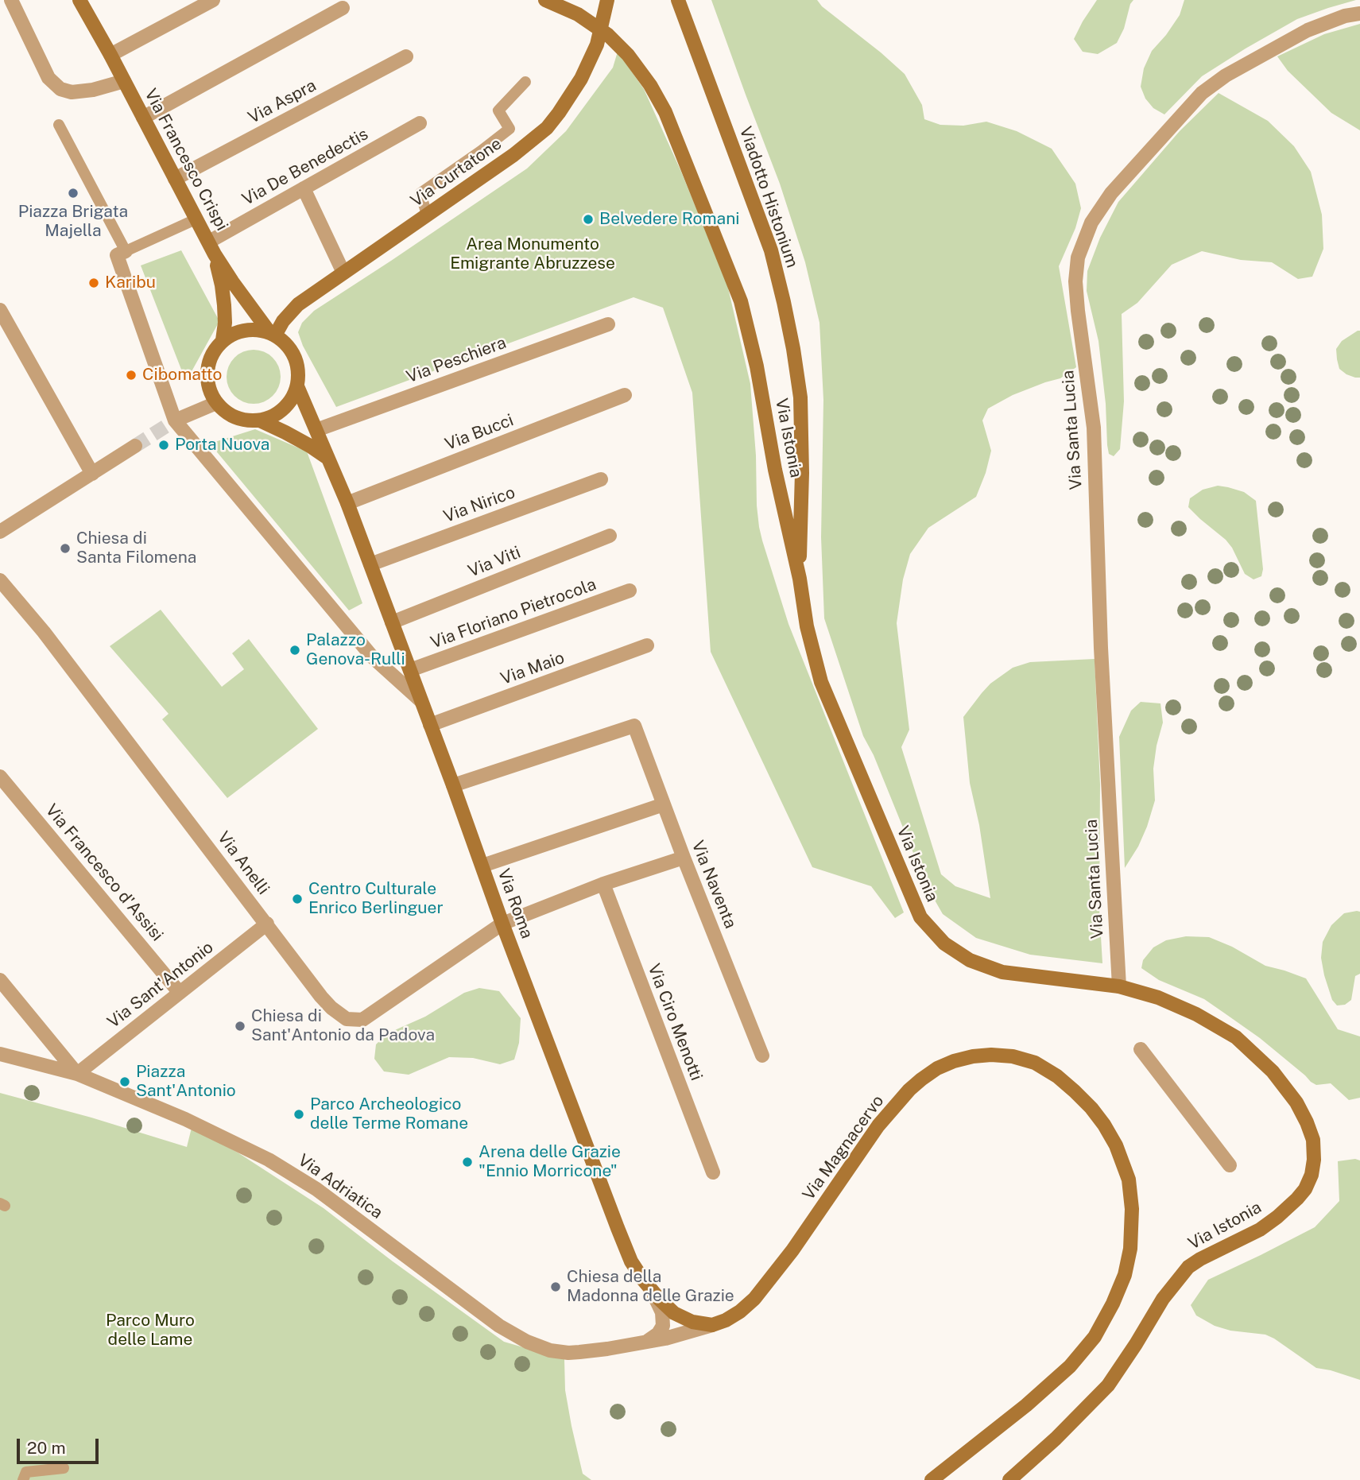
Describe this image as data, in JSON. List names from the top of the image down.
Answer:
{
  "streets": {
    "street": [
      "Via Aspra",
      "Via Francesco Crispi",
      "Via De Benedectis",
      "Via Curtatone",
      "Viadotto Histonium",
      "Via Peschiera",
      "Via Santa Lucia",
      "Via Bucci",
      "Via Istonia",
      "Via Nirico",
      "Via Viti",
      "Via Floriano Pietrocola",
      "Via Maio",
      "Via Anelli",
      "Via Francesco d'Assisi",
      "Via Naventa",
      "Via Roma",
      "Via Sant'Antonio",
      "Via Ciro Menotti",
      "Via Magnacervo",
      "Via Adriatica"
    ]
  },
  "crossings": [
    ["Via Aspra", "Via Francesco Crispi"],
    ["Via Francesco Crispi", "Via De Benedectis"],
    ["Via Francesco Crispi", "Via Curtatone"],
    ["Via Francesco Crispi", "Via Roma"],
    ["Via Curtatone", "Via Roma"],
    ["Viadotto Histonium", "Via Istonia"],
    ["Via Peschiera", "Via Roma"],
    ["Via Santa Lucia", "Via Istonia"],
    ["Via Bucci", "Via Roma"],
    ["Via Nirico", "Via Roma"],
    ["Via Viti", "Via Roma"],
    ["Via Floriano Pietrocola", "Via Roma"],
    ["Via Maio", "Via Roma"],
    ["Via Anelli", "Via Naventa"],
    ["Via Anelli", "Via Roma"],
    ["Via Anelli", "Via Sant'Antonio"],
    ["Via Anelli", "Via Ciro Menotti"],
    ["Via Francesco d'Assisi", "Via Sant'Antonio"],
    ["Via Naventa", "Via Roma"],
    ["Via Roma", "Via Magnacervo"],
    ["Via Roma", "Via Adriatica"],
    ["Via Sant'Antonio", "Via Adriatica"],
    ["Via Magnacervo", "Via Adriatica"]
  ],
  "parks": ["Area Monumento Emigrante Abruzzese", "Parco Muro delle Lame"],
  "places": [
    "Piazza Brigata Majella",
    "Belvedere Romani",
    "Karibu",
    "Cibomatto",
    "Porta Nuova",
    "Chiesa di Santa Filomena",
    "Palazzo Genova-Rulli",
    "Centro Culturale Enrico Berlinguer",
    "Chiesa di Sant'Antonio da Padova",
    "Piazza Sant'Antonio",
    "Parco Archeologico delle Terme Romane",
    "Arena delle Grazie \"Ennio Morricone\"",
    "Chiesa della Madonna delle Grazie"
  ],
  "scale_bar": "20 m"
}
